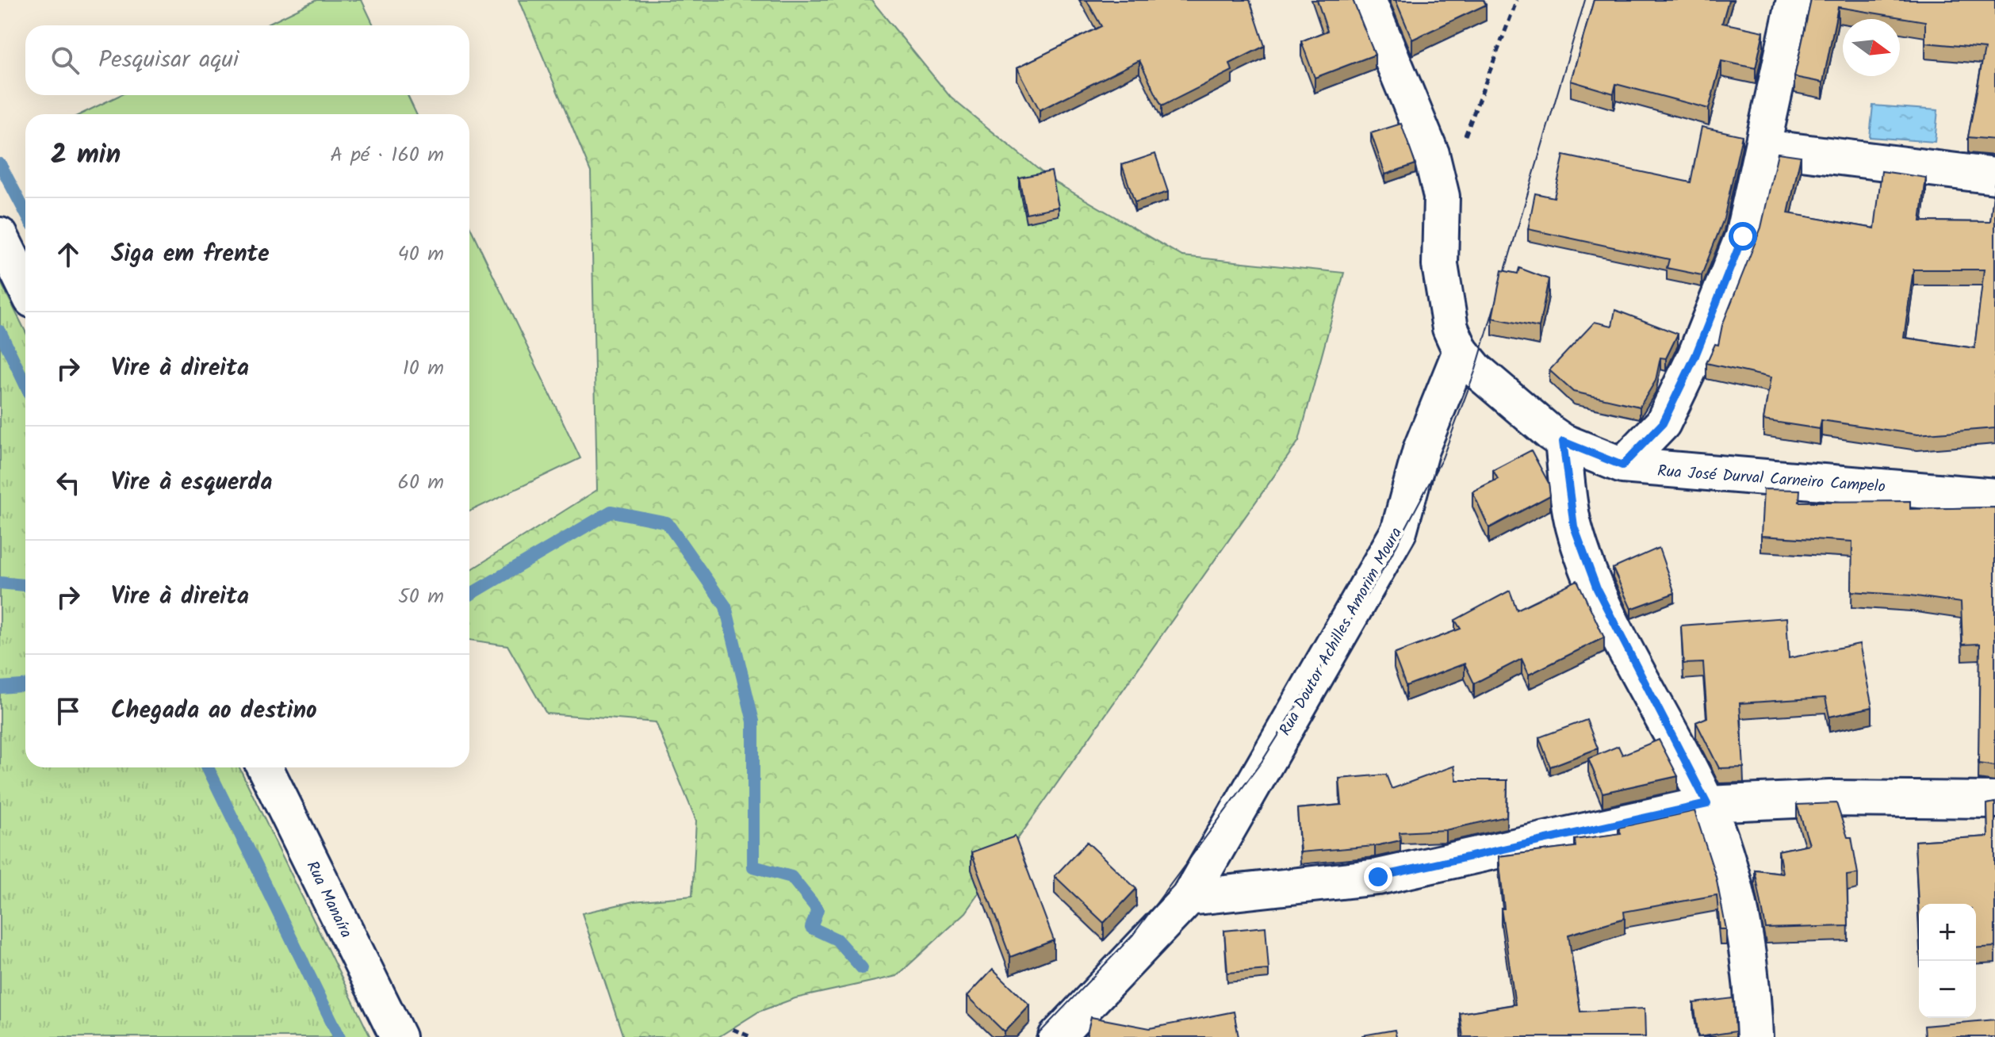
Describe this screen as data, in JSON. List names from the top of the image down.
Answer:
{
  "streets": {
    "street": ["Rua José Durval Carneiro Campelo", "Rua Doutor Achilles Amorim Moura", "Rua Manaíra"]
  },
  "crossings": [
    ["Rua José Durval Carneiro Campelo", "Rua Doutor Achilles Amorim Moura"]
  ],
  "north": "right",
  "page": {
    "search": "Pesquisar aqui",
    "heading": ["2 min", "A pé · 160 m"],
    "list": [
      ["Siga em frente", "40 m"],
      ["Vire à direita", "10 m"],
      ["Vire à esquerda", "60 m"],
      ["Vire à direita", "50 m"],
      "Chegada ao destino"
    ],
    "map_buttons": ["+", "−"]
  }
}
